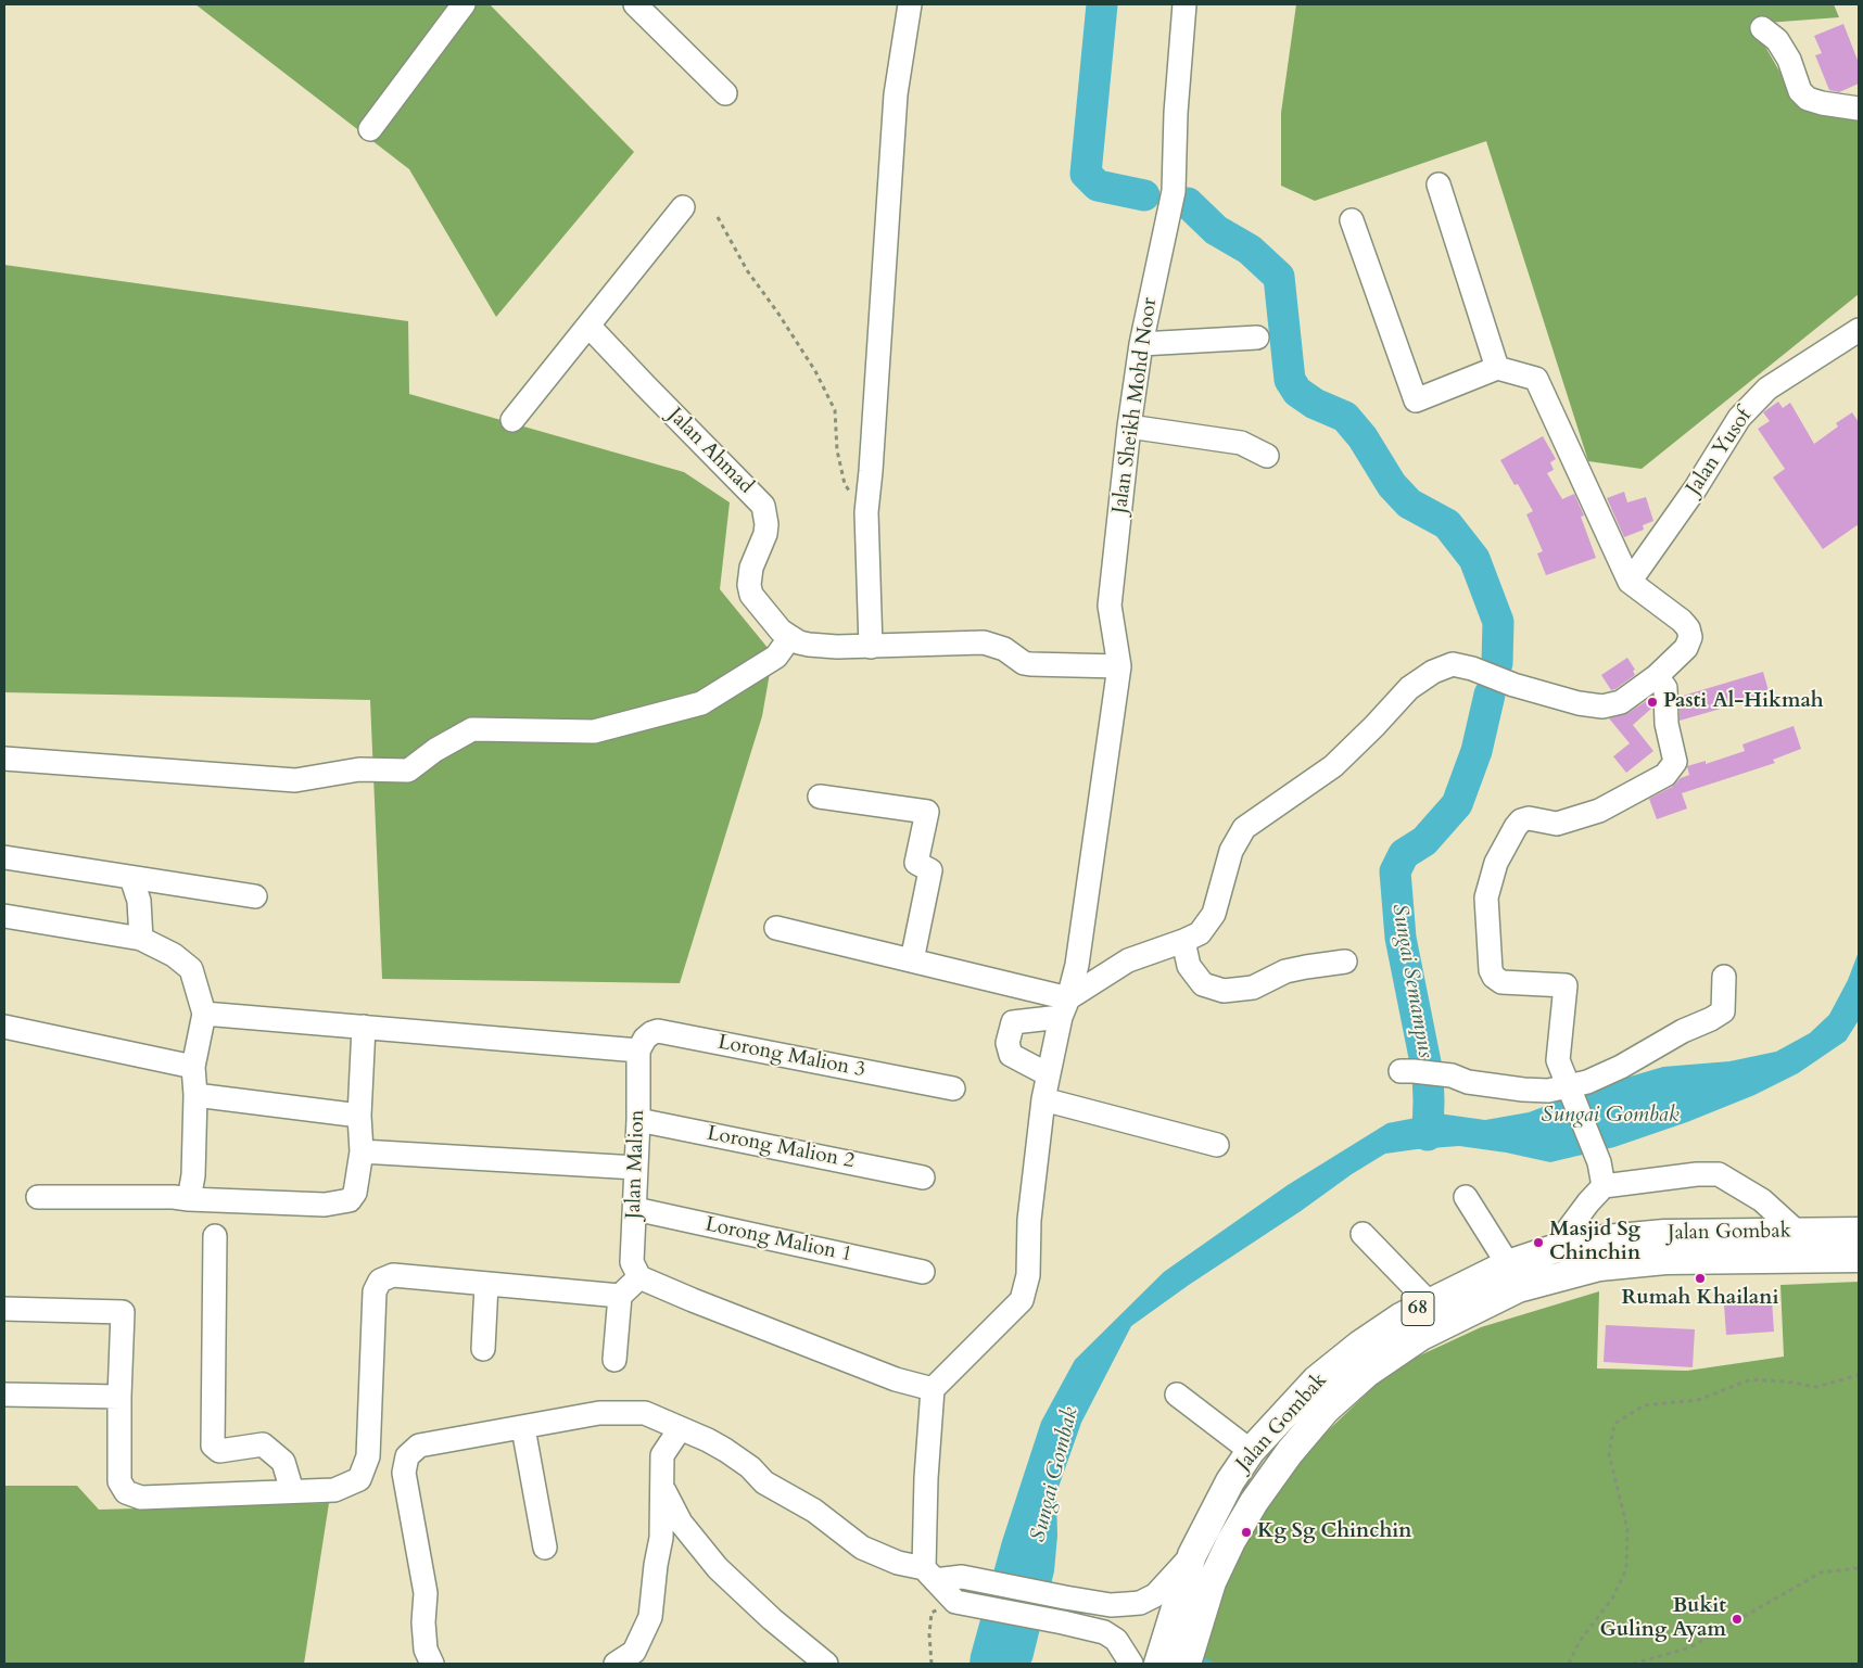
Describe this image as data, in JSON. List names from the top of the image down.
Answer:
{
  "streets": {
    "main road": ["Jalan Gombak", "68"],
    "street": [
      "Jalan Sheikh Mohd Noor",
      "Jalan Ahmad",
      "Jalan Yusof",
      "Lorong Malion 3",
      "Lorong Malion 2",
      "Jalan Malion",
      "Lorong Malion 1"
    ]
  },
  "crossings": [
    ["Lorong Malion 3", "Jalan Malion"],
    ["Lorong Malion 2", "Jalan Malion"],
    ["Jalan Malion", "Lorong Malion 1"]
  ],
  "water": ["Sungai Semampus", "Sungai Gombak"],
  "places": [
    "Pasti Al-Hikmah",
    "Masjid Sg Chinchin",
    "Rumah Khailani",
    "Kg Sg Chinchin",
    "Bukit Guling Ayam"
  ]
}
